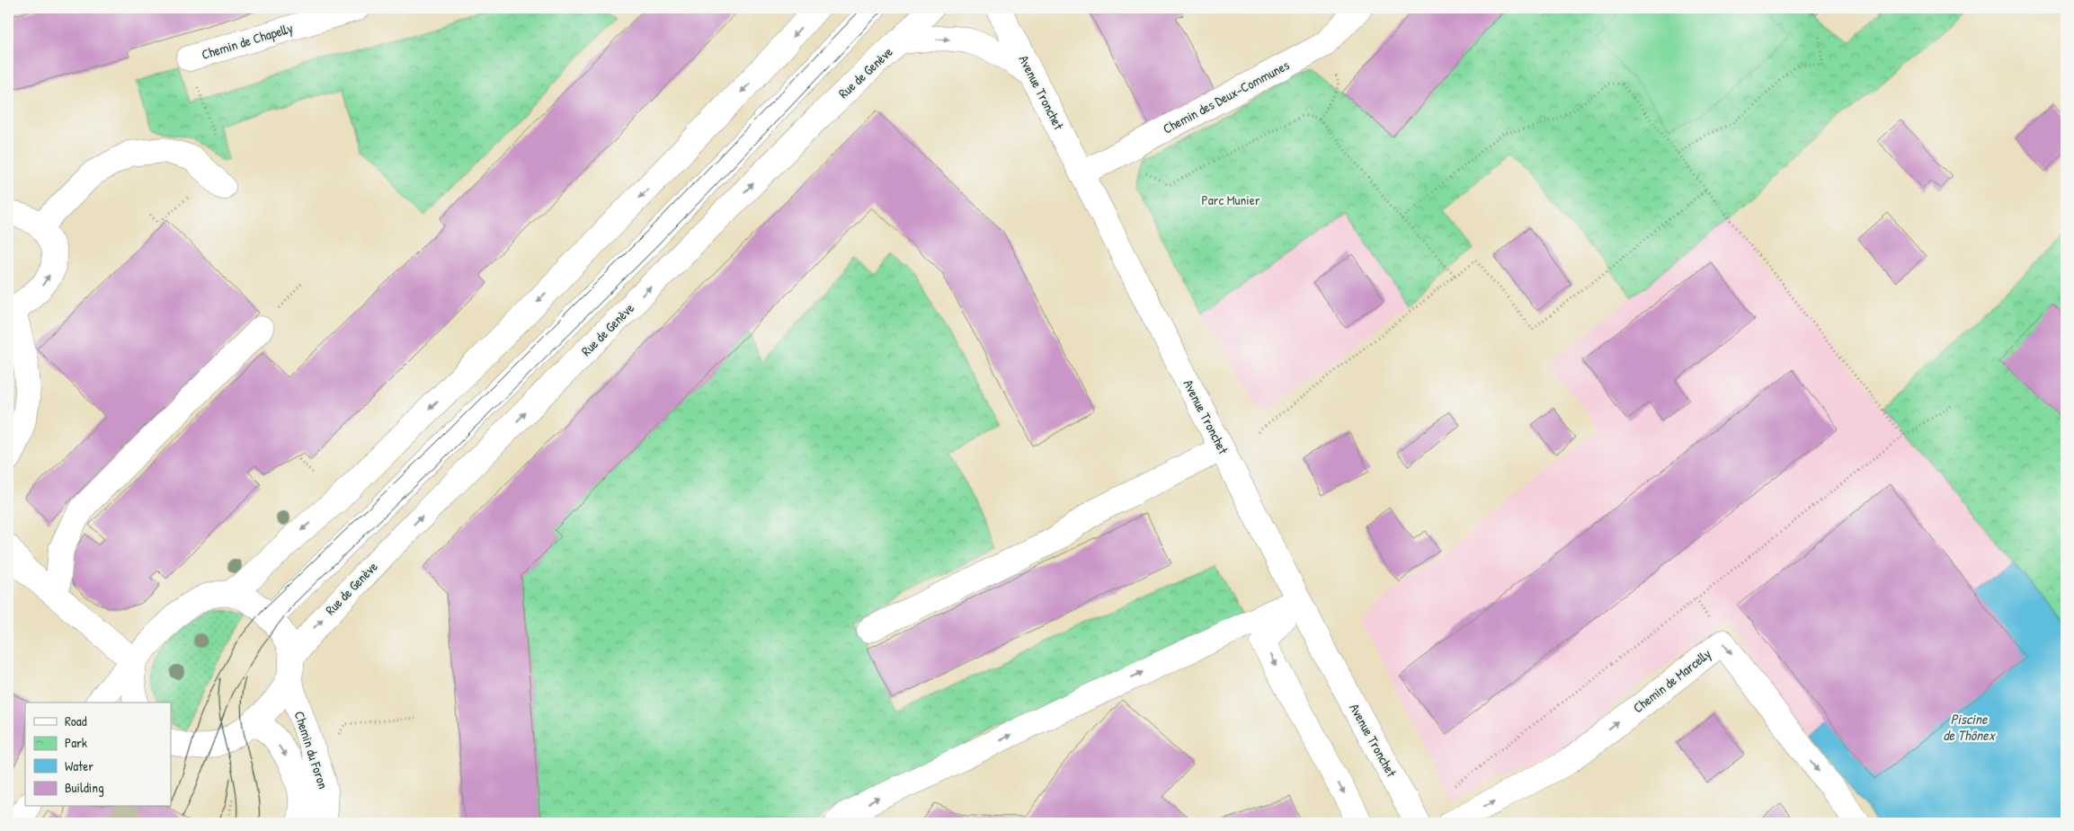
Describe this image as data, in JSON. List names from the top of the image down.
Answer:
{
  "streets": {
    "main road": [
      "Chemin de Chapelly",
      "Rue de Genève",
      "Avenue Tronchet",
      "Chemin des Deux-Communes",
      "Chemin de Marcelly",
      "Chemin du Foron"
    ]
  },
  "crossings": [
    ["Rue de Genève", "Chemin du Foron"],
    ["Avenue Tronchet", "Chemin des Deux-Communes"]
  ],
  "water": ["Piscine de Thônex"],
  "parks": ["Parc Munier"],
  "legend": [
    "Road",
    "Park",
    "Water",
    "Building"
  ]
}
